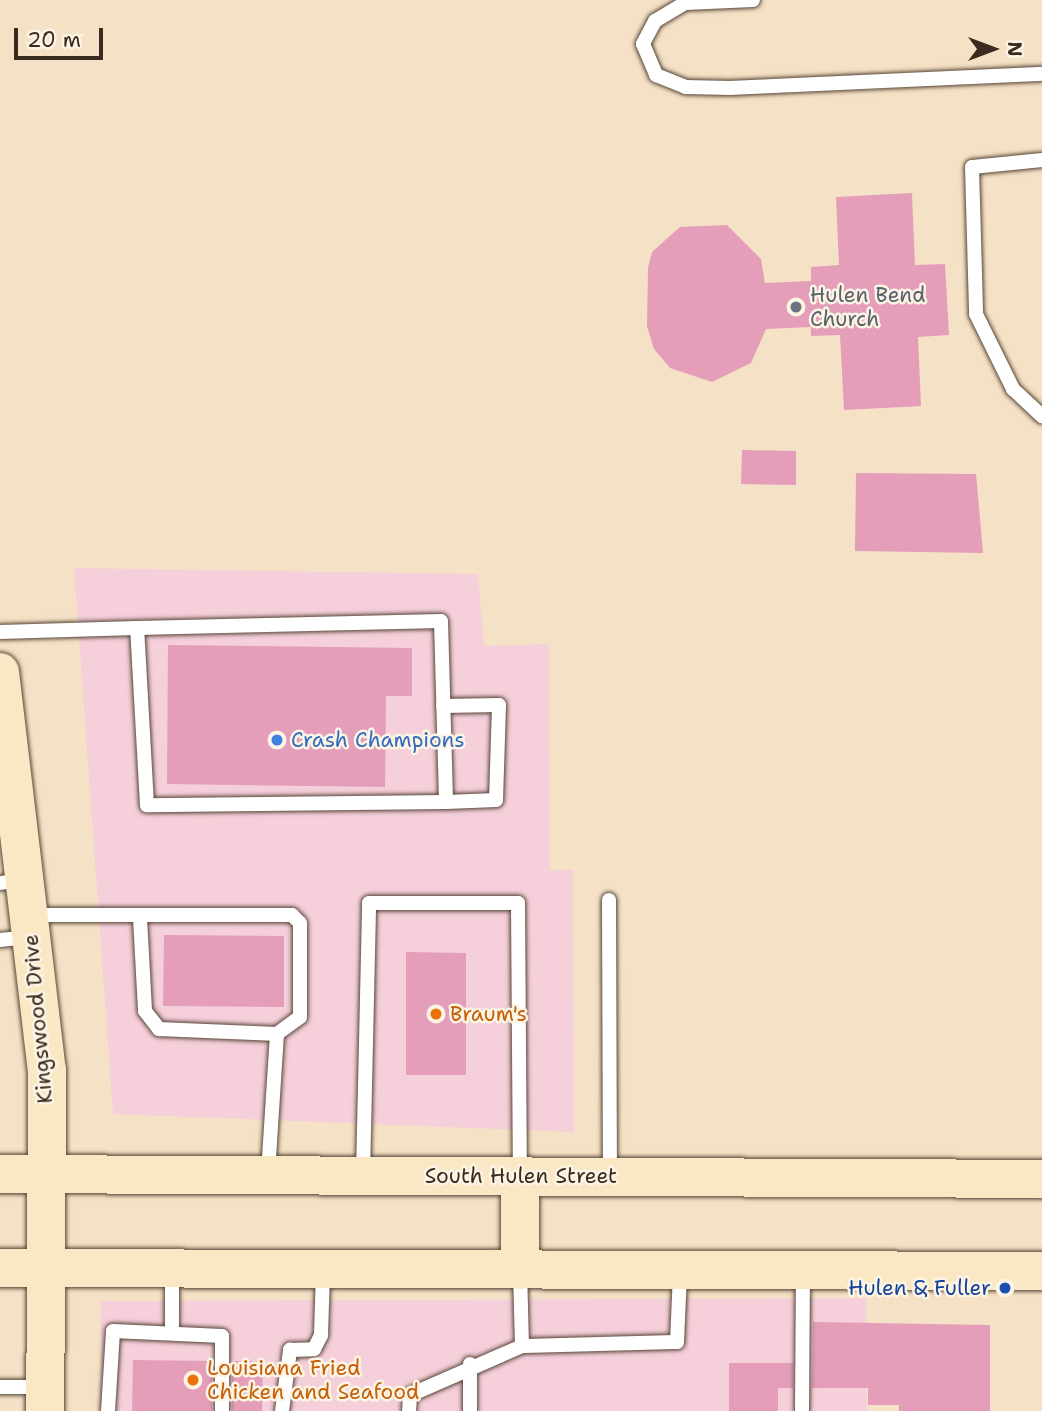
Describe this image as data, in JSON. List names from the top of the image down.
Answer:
{
  "streets": {
    "main road": ["Kingswood Drive", "South Hulen Street"]
  },
  "crossings": [
    ["Kingswood Drive", "South Hulen Street"]
  ],
  "places": [
    "Hulen Bend Church",
    "Crash Champions",
    "Braum's",
    "Hulen & Fuller",
    "Louisiana Fried Chicken and Seafood"
  ],
  "scale_bar": "20 m",
  "north": "right"
}
